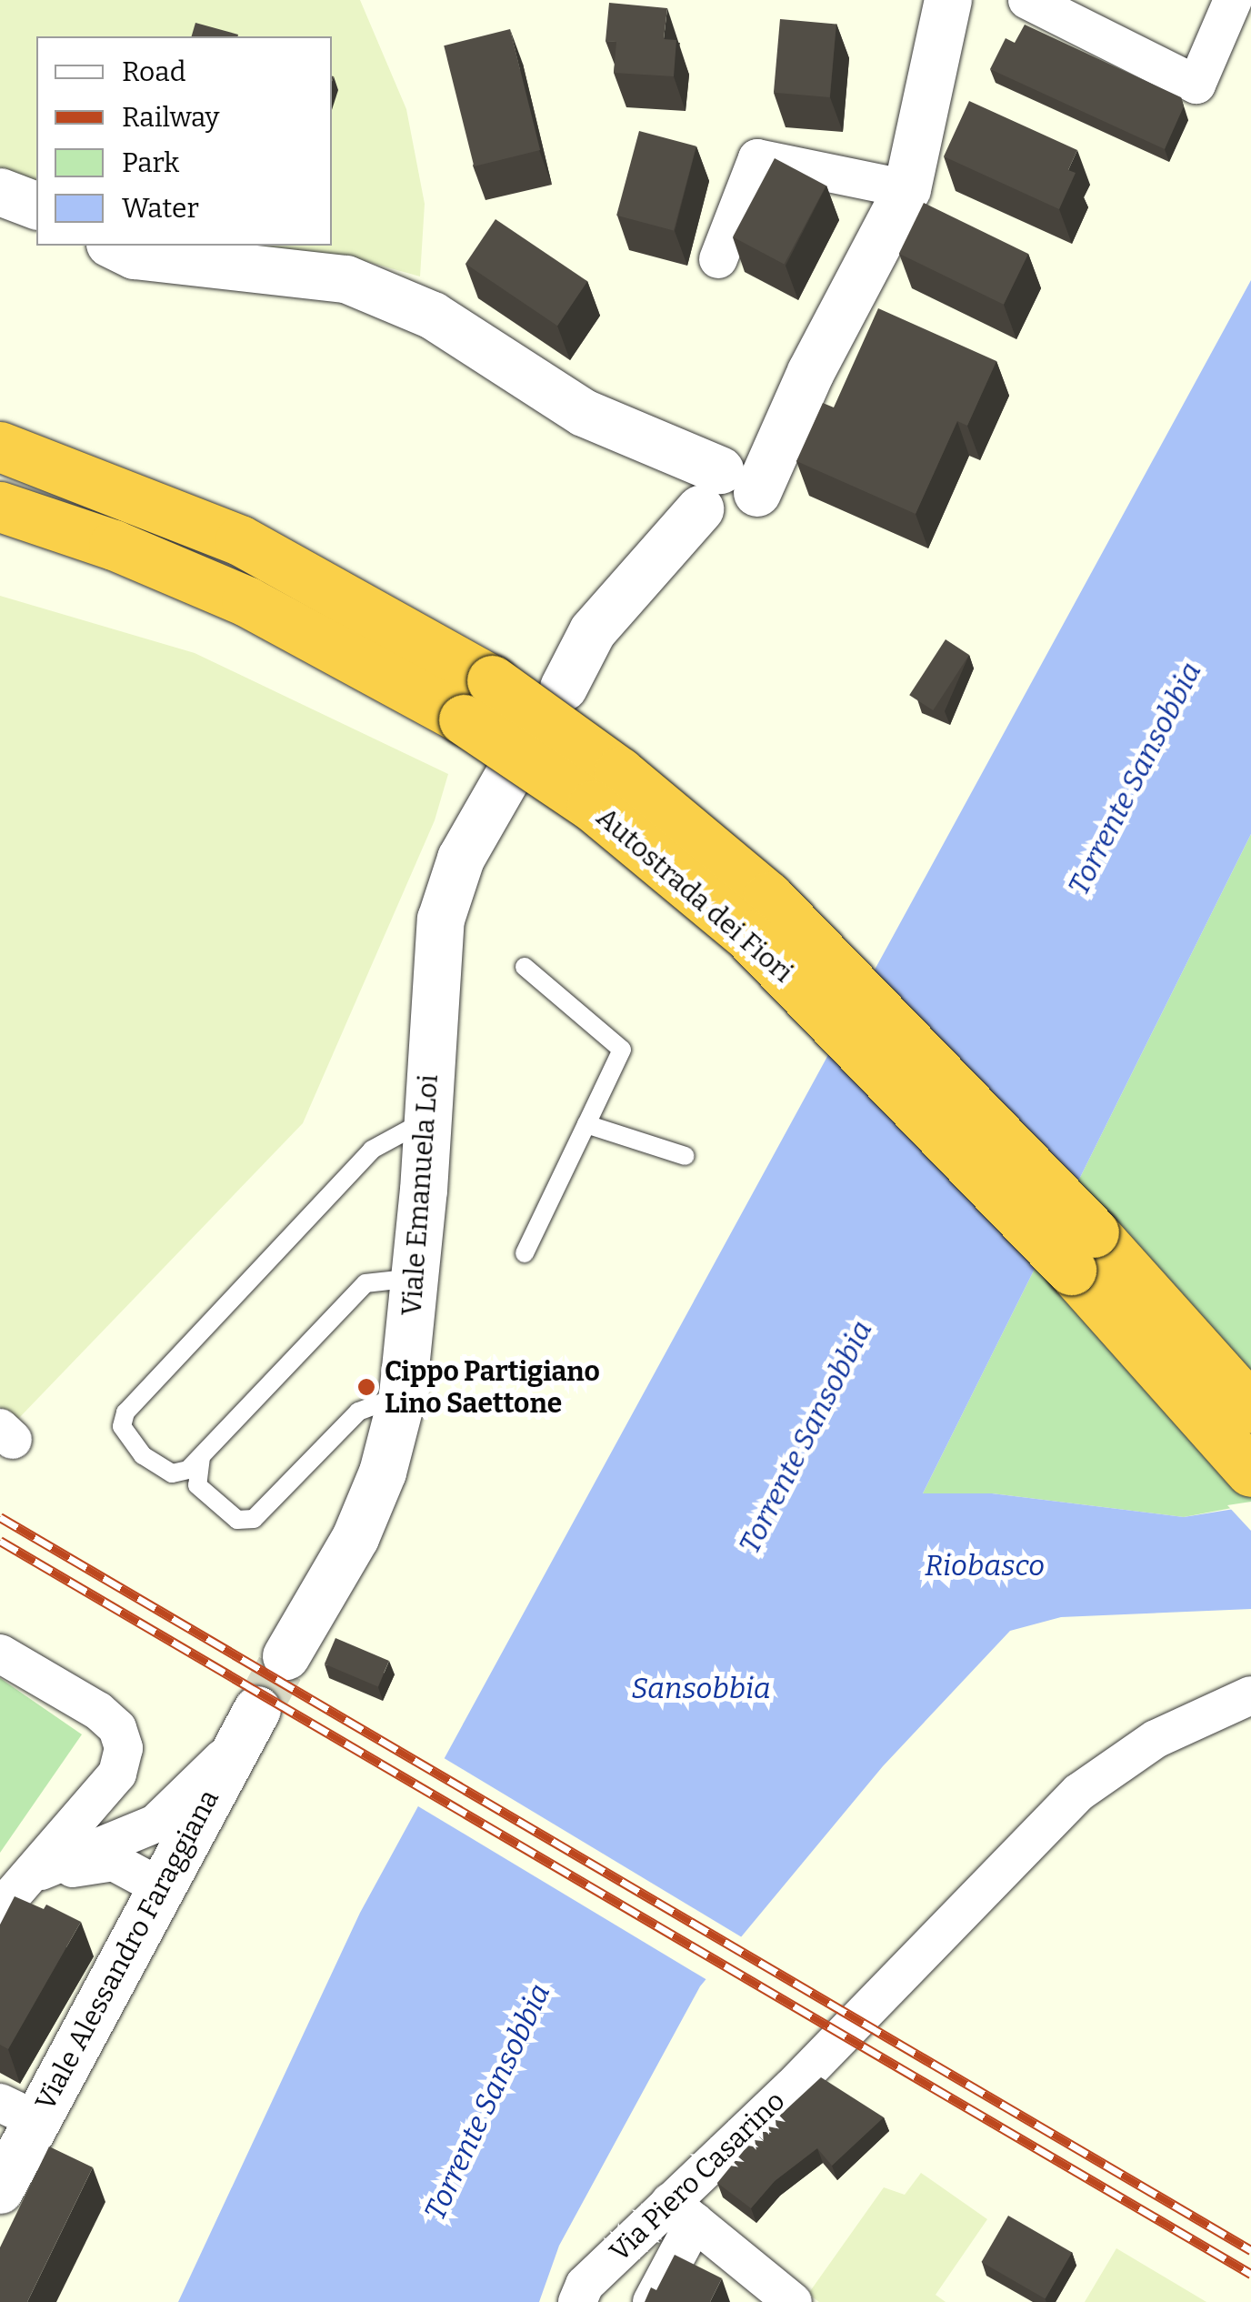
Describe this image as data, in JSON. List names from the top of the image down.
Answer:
{
  "streets": {
    "highway": ["Autostrada dei Fiori"],
    "street": ["Viale Emanuela Loi", "Viale Alessandro Faraggiana", "Via Piero Casarino"]
  },
  "water": ["Torrente Sansobbia", "Riobasco", "Sansobbia"],
  "places": ["Cippo Partigiano Lino Saettone"],
  "legend": [
    "Road",
    "Railway",
    "Park",
    "Water"
  ]
}
